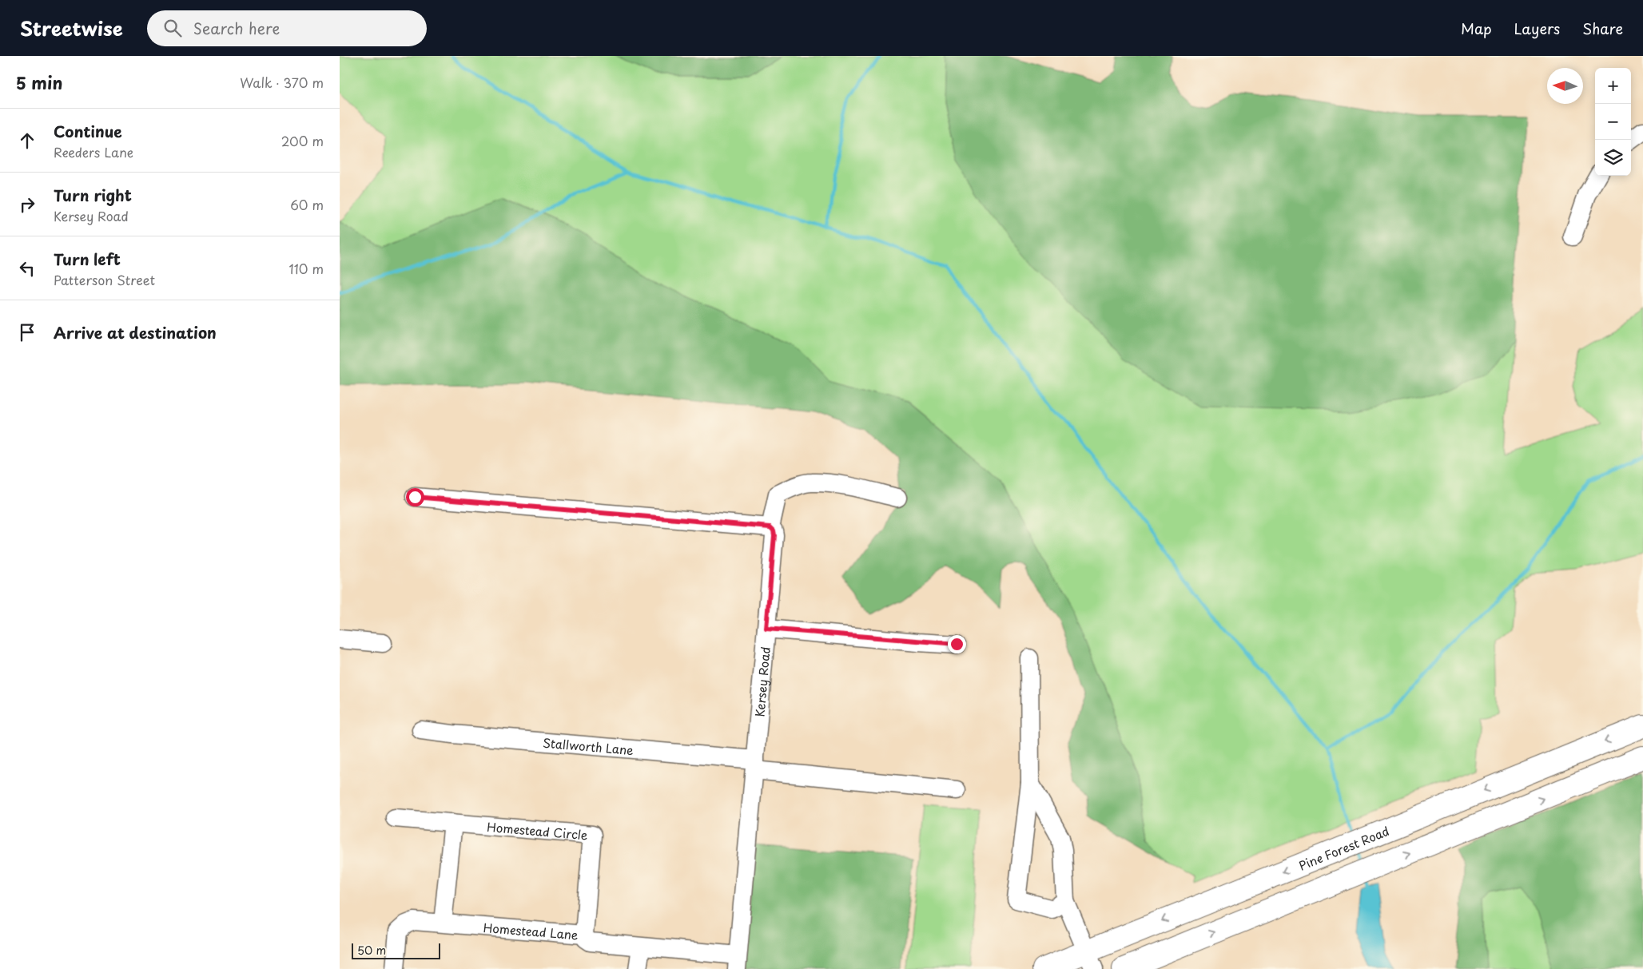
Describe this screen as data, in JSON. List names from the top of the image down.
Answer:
{
  "streets": {
    "main road": ["Pine Forest Road"],
    "street": [
      "Kersey Road",
      "Stallworth Lane",
      "Homestead Circle",
      "Homestead Lane"
    ]
  },
  "crossings": [
    ["Kersey Road", "Stallworth Lane"],
    ["Kersey Road", "Homestead Lane"],
    ["Homestead Circle", "Homestead Lane"]
  ],
  "scale_bar": "50 m",
  "north": "left",
  "page": {
    "header": "Streetwise",
    "search": "Search here",
    "nav": ["Map", "Layers", "Share"],
    "heading": ["5 min", "Walk · 370 m"],
    "map_buttons": ["+", "−"],
    "list": [
      ["Continue", "Reeders Lane", "200 m"],
      ["Turn right", "Kersey Road", "60 m"],
      ["Turn left", "Patterson Street", "110 m"],
      "Arrive at destination"
    ],
    "scale": "50 m"
  }
}
